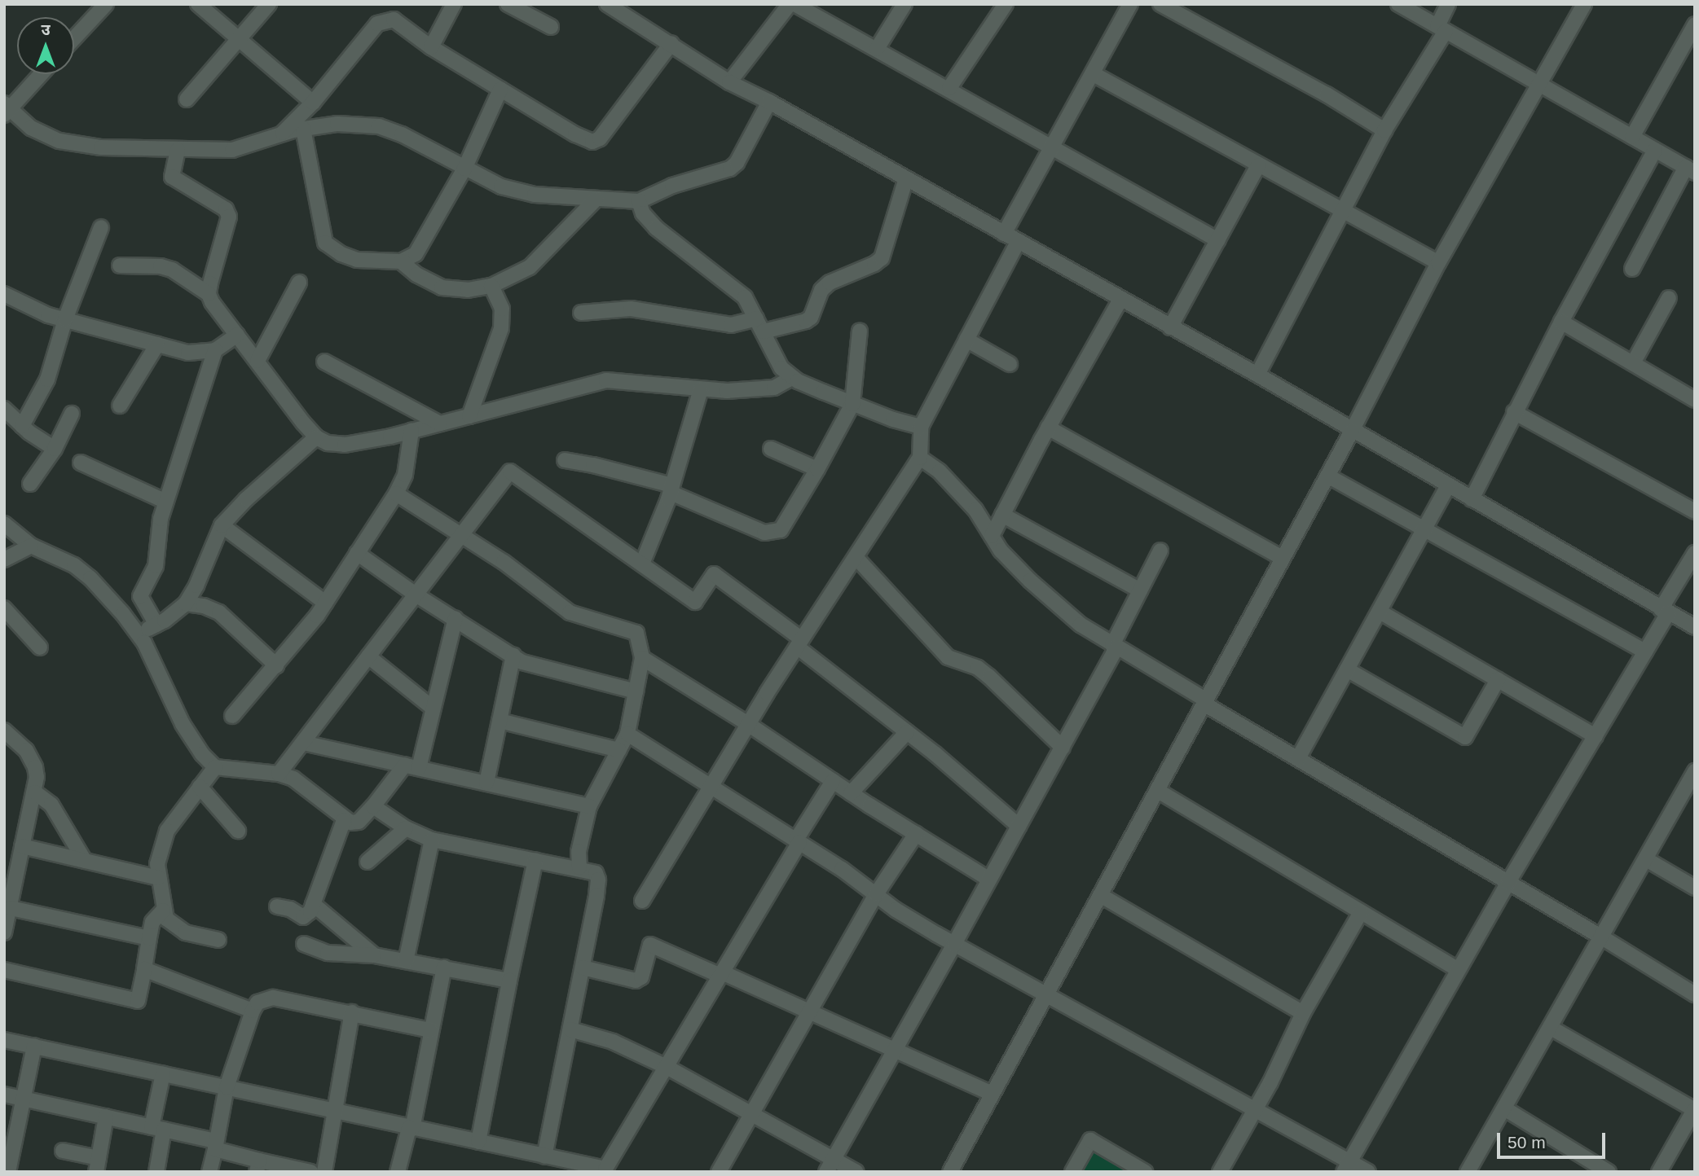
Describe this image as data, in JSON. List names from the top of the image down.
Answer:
{
  "scale_bar": "50 m",
  "north": "top"
}
